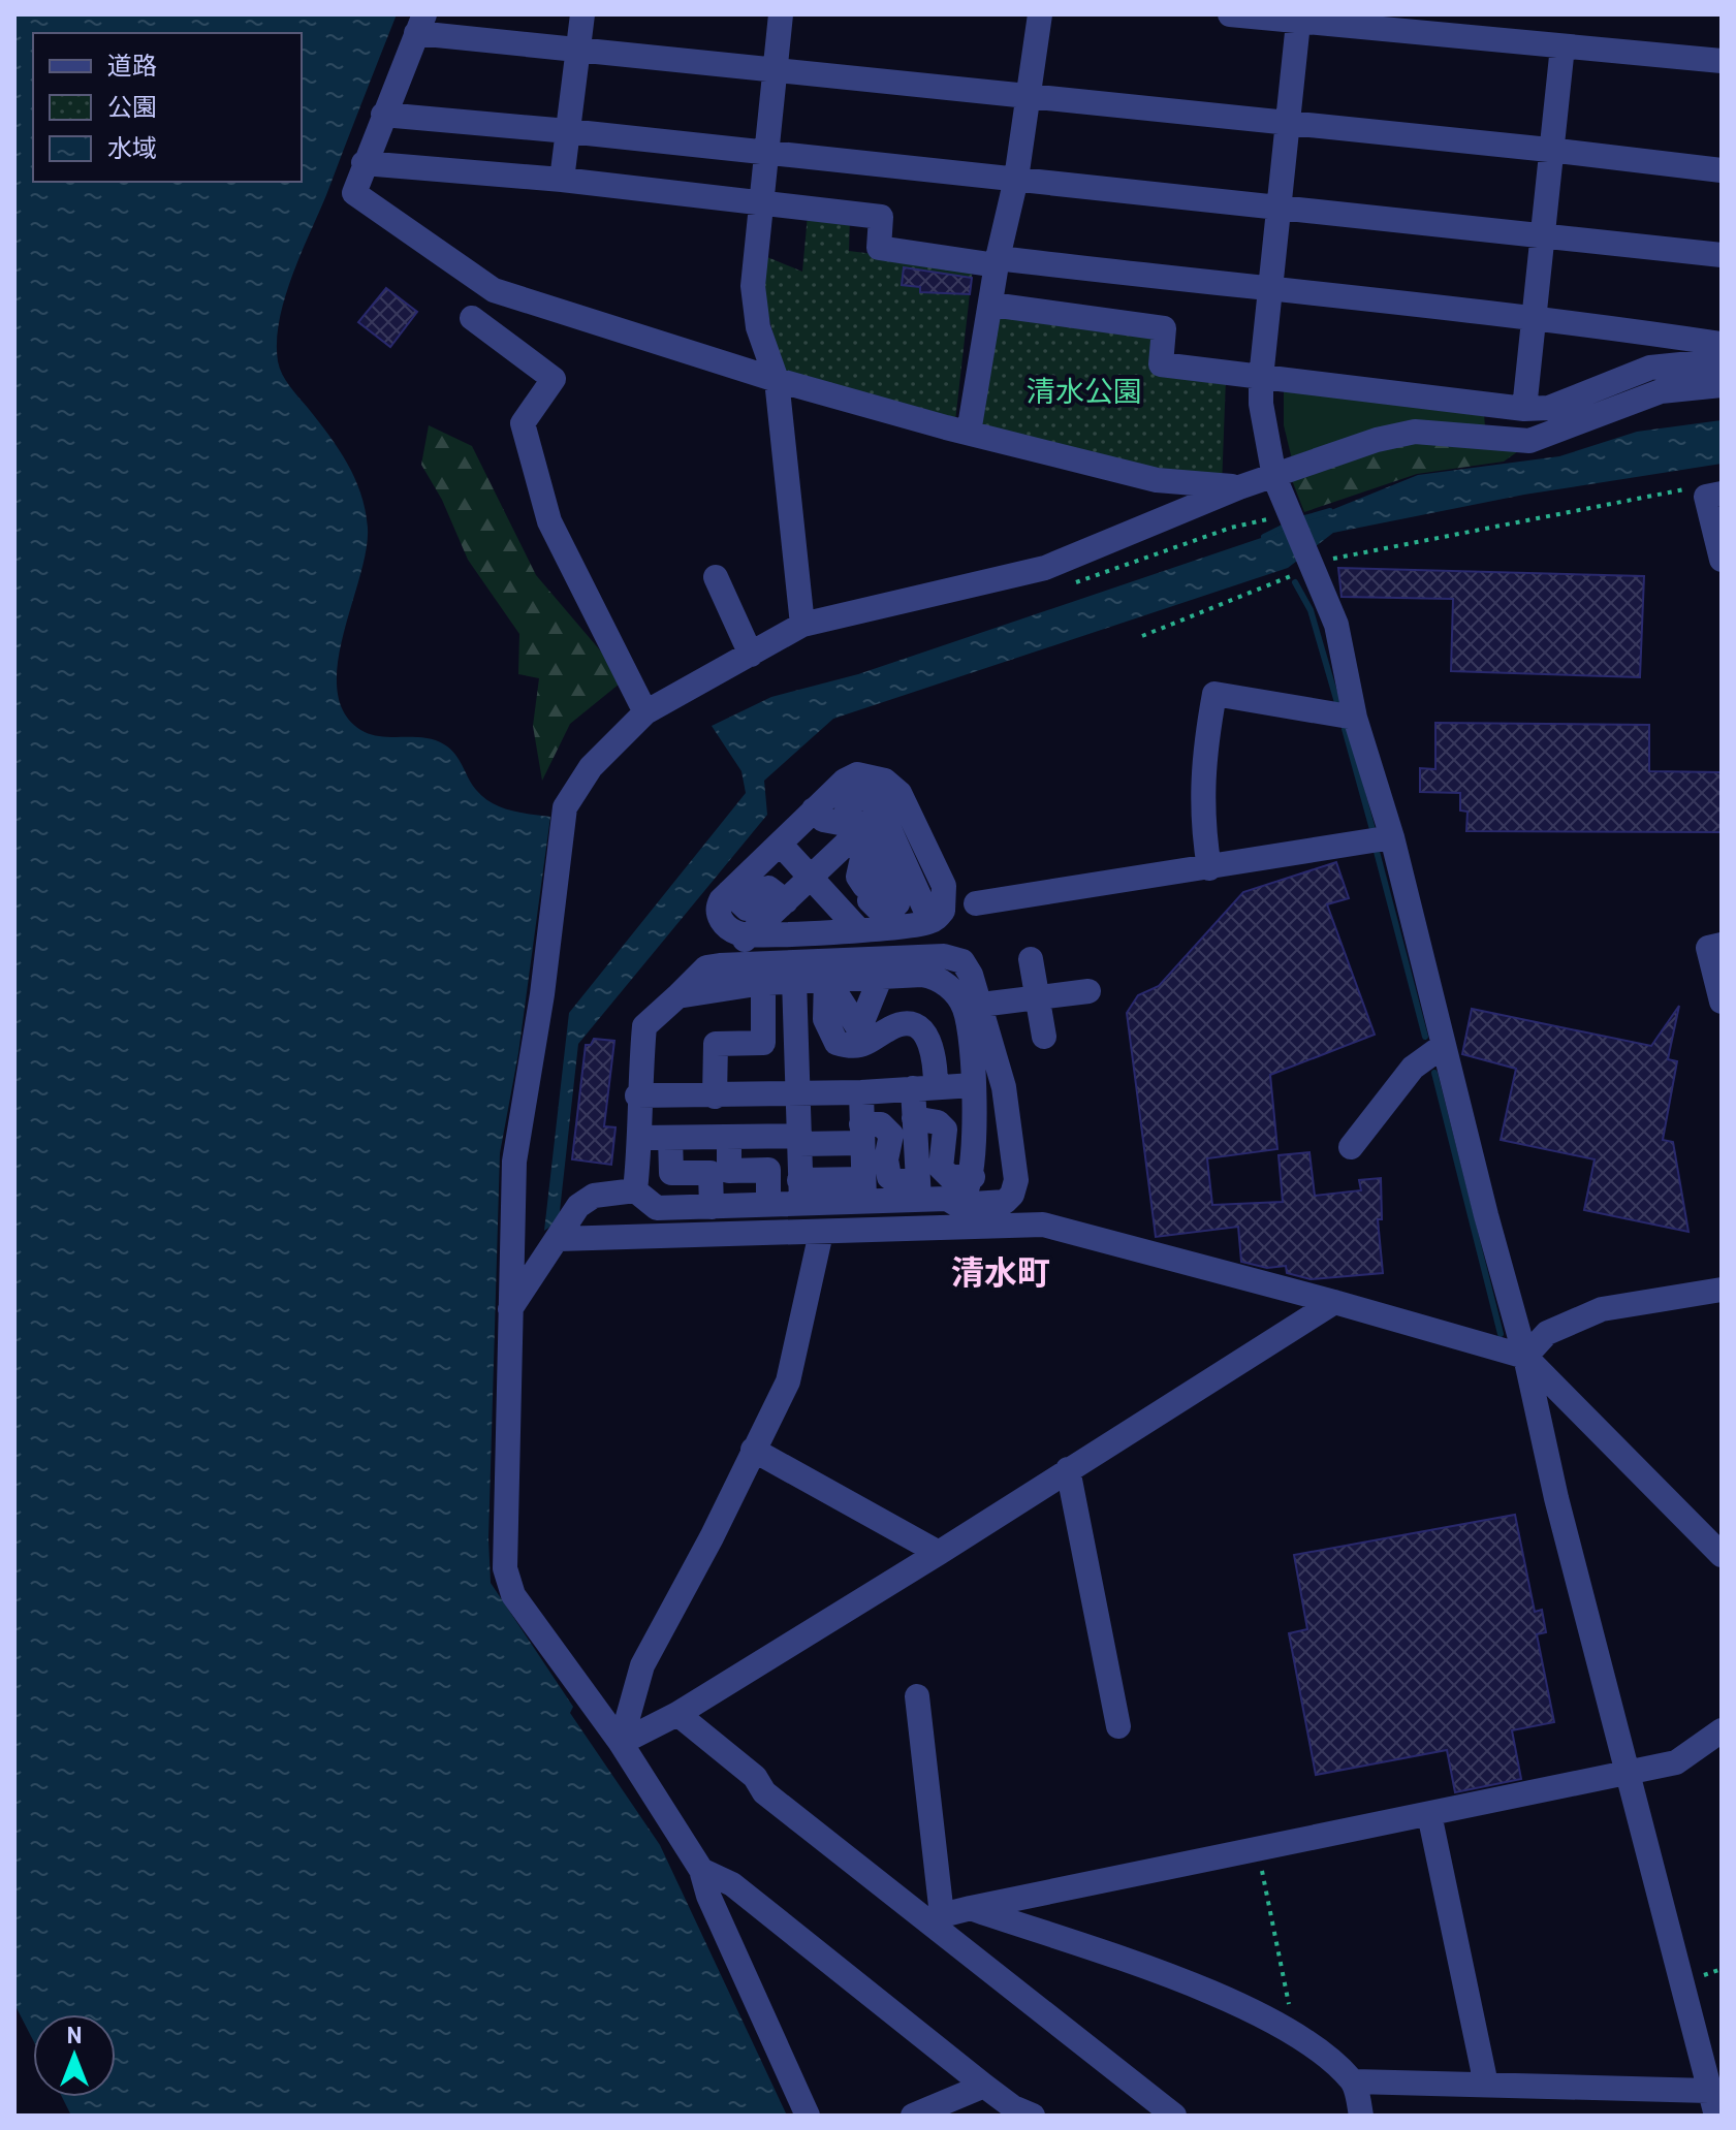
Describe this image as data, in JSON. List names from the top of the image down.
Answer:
{
  "districts": ["清水町"],
  "parks": ["清水公園"],
  "legend": ["道路", "公園", "水域"],
  "north": "top"
}
